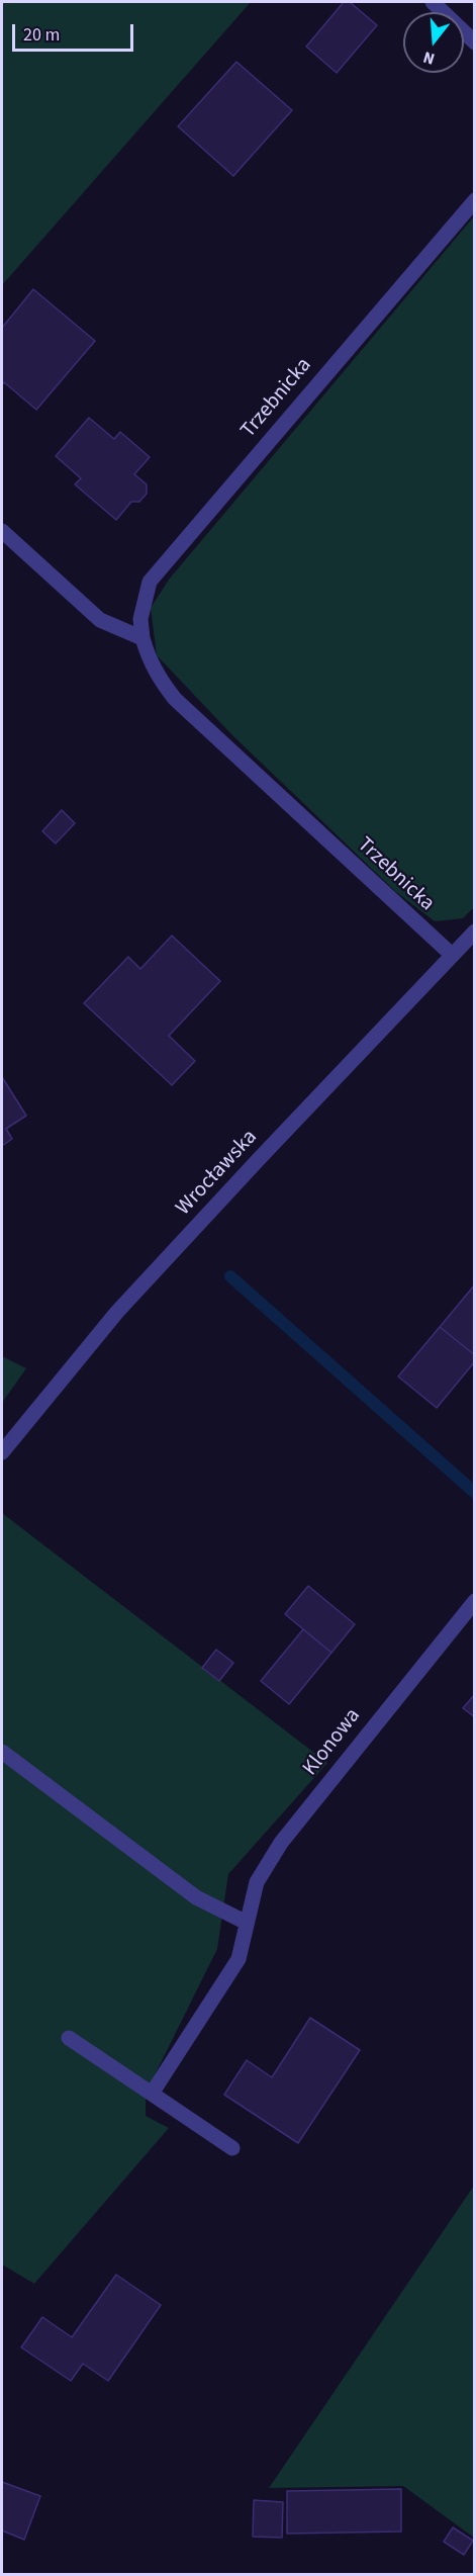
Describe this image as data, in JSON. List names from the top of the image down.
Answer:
{
  "streets": {
    "street": ["Trzebnicka", "Wrocławska", "Klonowa"]
  },
  "crossings": [
    ["Trzebnicka", "Wrocławska"]
  ],
  "scale_bar": "20 m",
  "north": "bottom"
}
